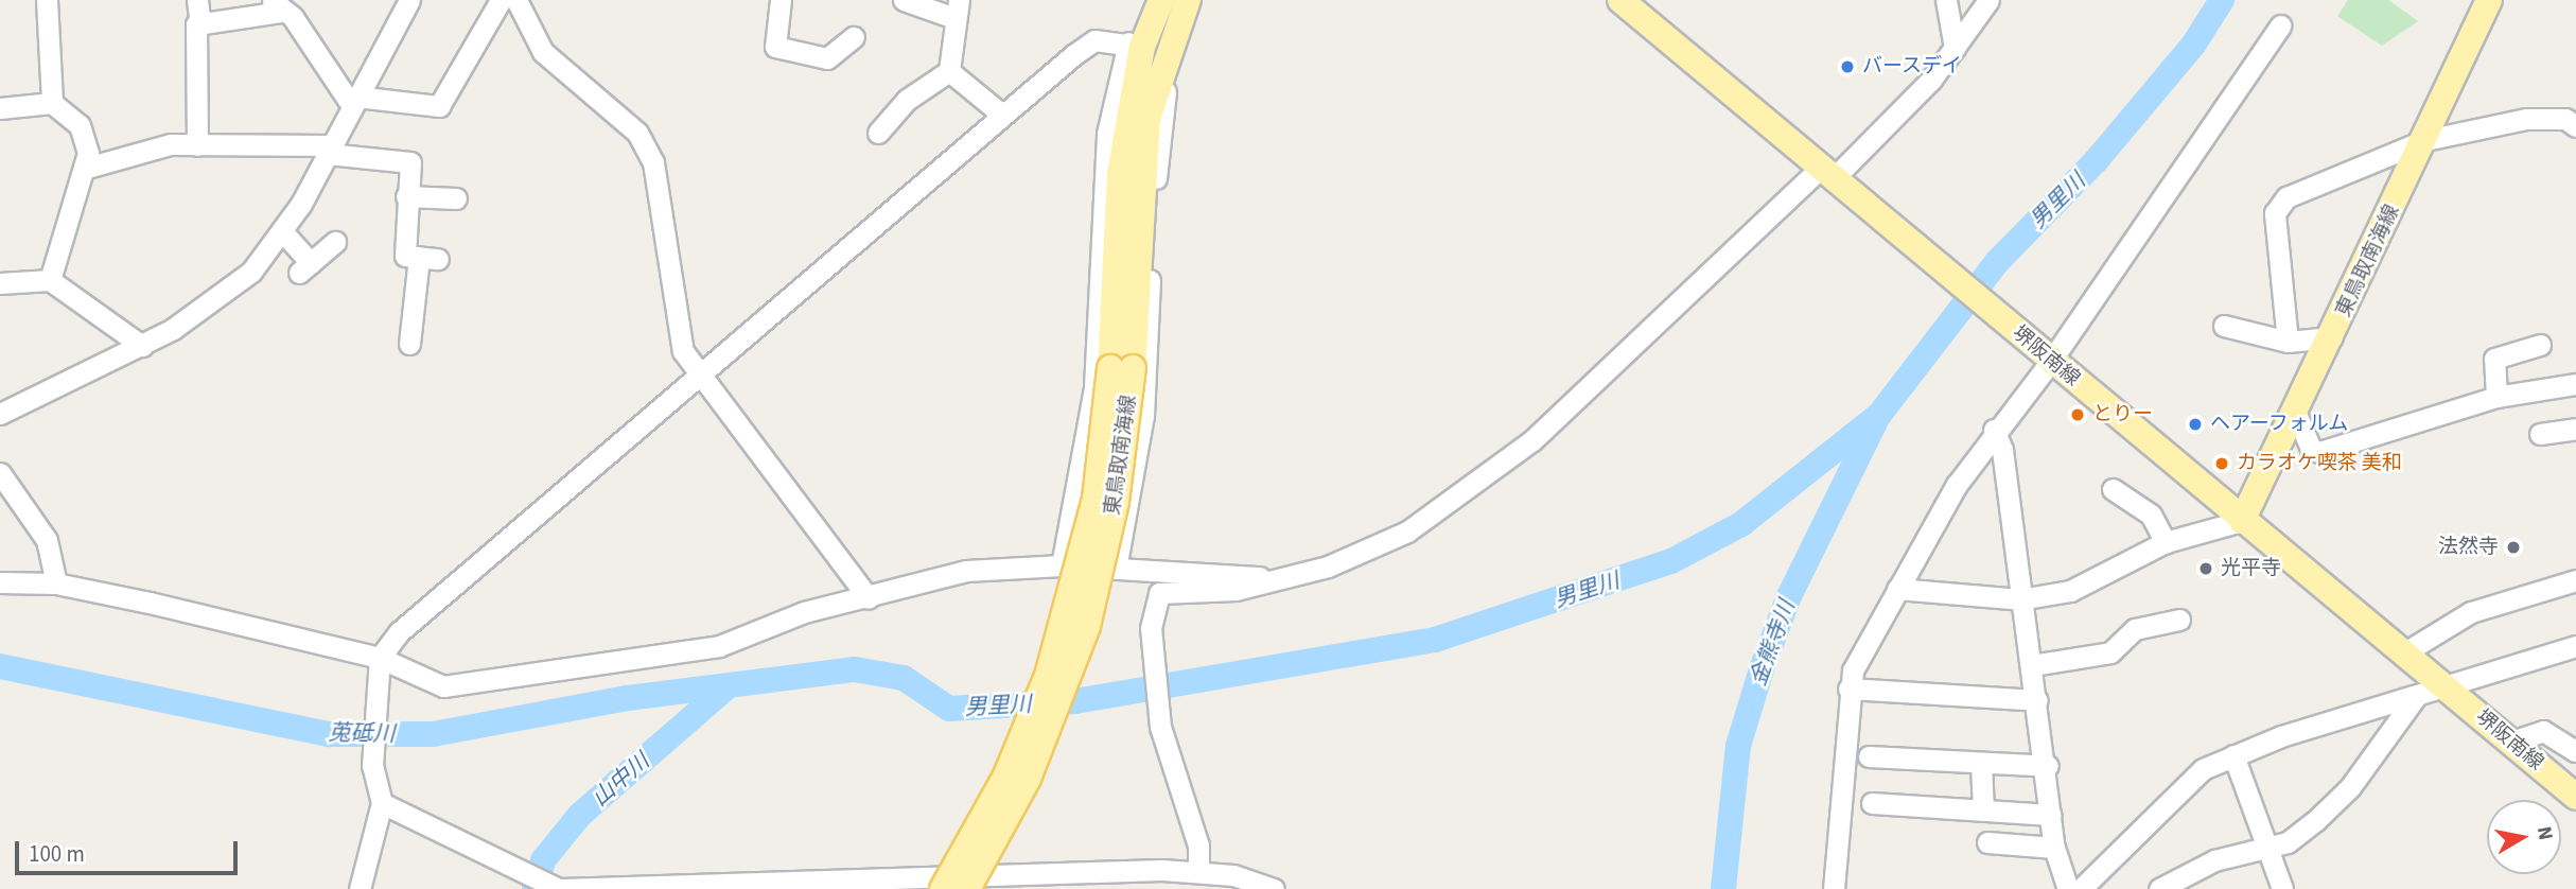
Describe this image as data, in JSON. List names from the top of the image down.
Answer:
{
  "streets": {
    "main road": ["東鳥取南海線", "堺阪南線"]
  },
  "crossings": [
    ["東鳥取南海線", "堺阪南線"]
  ],
  "water": [
    "男里川",
    "金熊寺川",
    "莵砥川",
    "山中川"
  ],
  "places": [
    "バースデイ",
    "とりー",
    "ヘアーフォルム",
    "カラオケ喫茶 美和",
    "法然寺",
    "光平寺"
  ],
  "scale_bar": "100 m",
  "north": "right"
}
